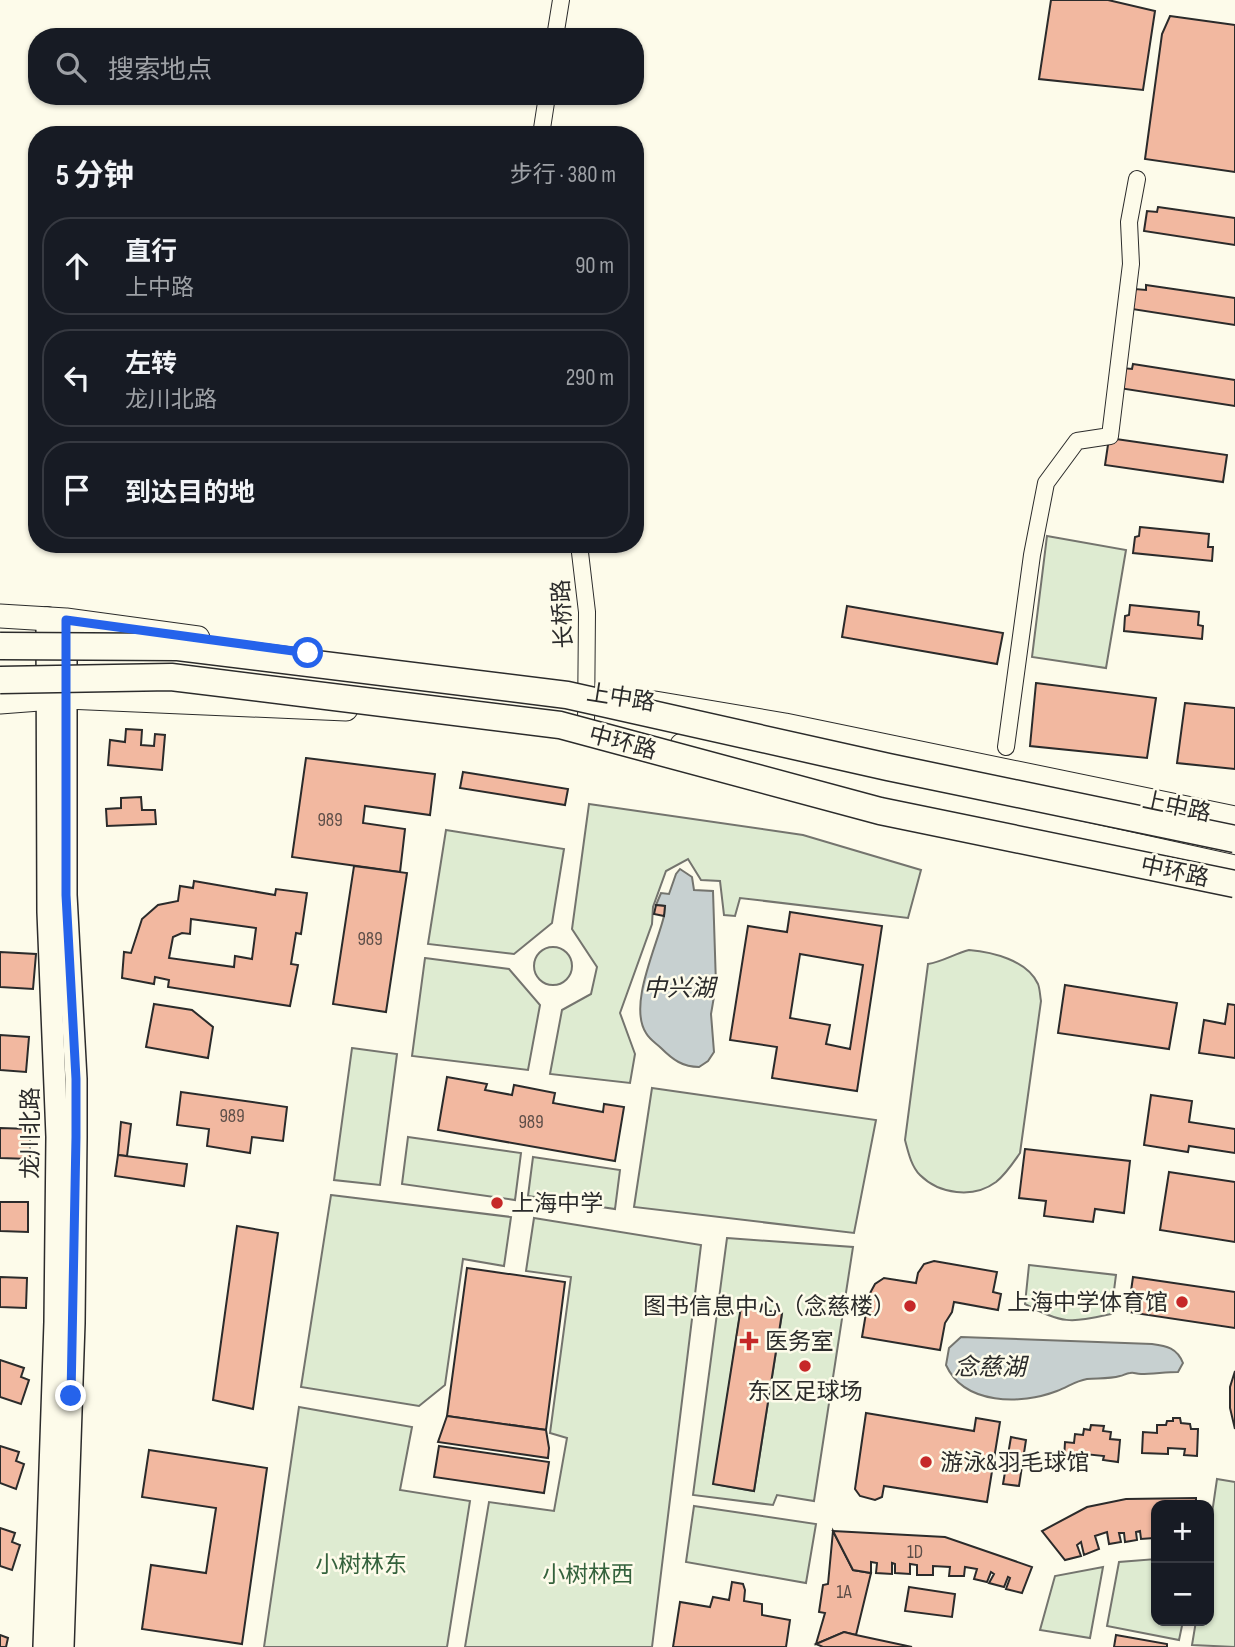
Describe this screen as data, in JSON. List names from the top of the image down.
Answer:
{
  "streets": {
    "highway": ["中环路"],
    "main road": ["上中路"],
    "street": ["长桥路", "龙川北路"]
  },
  "crossings": [
    ["长桥路", "上中路"],
    ["上中路", "龙川北路"]
  ],
  "water": ["中兴湖", "念慈湖"],
  "parks": ["小树林东", "小树林西"],
  "places": {
    "other": [
      "上海中学",
      "上海中学体育馆",
      "图书信息中心（念慈楼）",
      "东区足球场",
      "游泳&羽毛球馆"
    ],
    "health": ["医务室"]
  },
  "house_numbers": [
    "989",
    "989",
    "989",
    "989",
    "1D",
    "1A"
  ],
  "page": {
    "search": "搜索地点",
    "heading": ["5 分钟", "步行 · 380 m"],
    "list": [
      ["直行", "上中路", "90 m"],
      ["左转", "龙川北路", "290 m"],
      "到达目的地"
    ],
    "map_buttons": ["+", "−"]
  }
}
